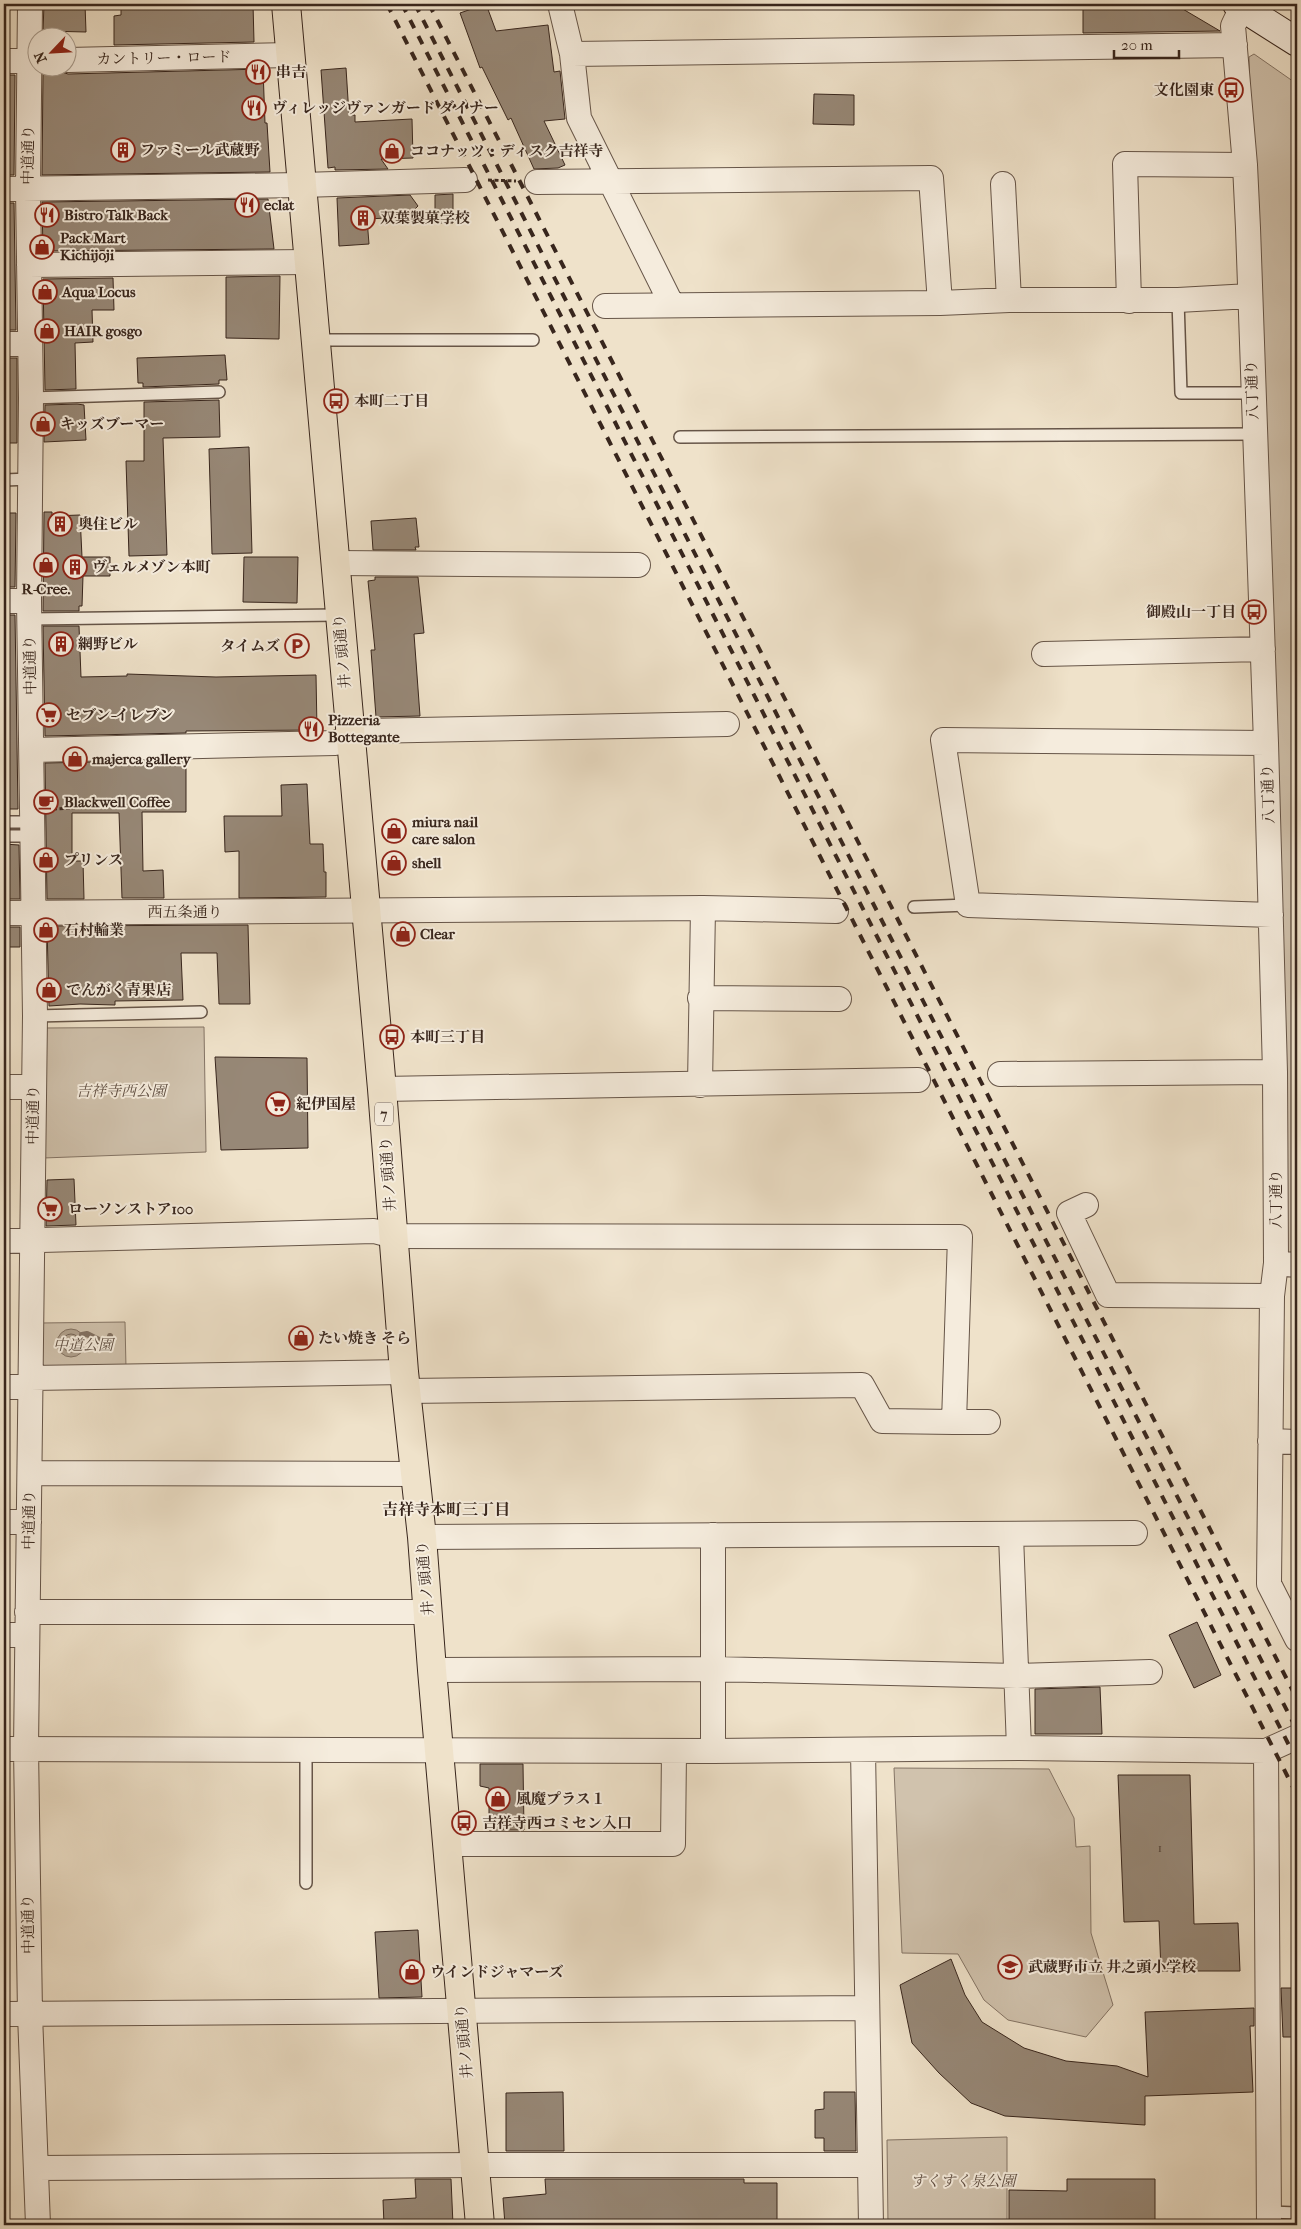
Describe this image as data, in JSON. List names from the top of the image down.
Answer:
{
  "streets": {
    "main road": ["井ノ頭通り", "7"],
    "street": [
      "カントリー・ロード",
      "中道通り",
      "八丁通り",
      "西五条通り"
    ]
  },
  "crossings": [
    ["カントリー・ロード", "井ノ頭通り"],
    ["中道通り", "西五条通り"],
    ["井ノ頭通り", "西五条通り"]
  ],
  "districts": ["吉祥寺本町三丁目"],
  "parks": ["吉祥寺西公園", "中道公園", "すくすく泉公園"],
  "places": {
    "restaurant": [
      "串吉",
      "ヴィレッジヴァンガード ダイナー",
      "eclat",
      "Bistro Talk Back",
      "Pizzeria Bottegante"
    ],
    "bus stop": [
      "文化園東",
      "本町二丁目",
      "御殿山一丁目",
      "本町三丁目",
      "吉祥寺西コミセン入口"
    ],
    "building": [
      "ファミール武蔵野",
      "双葉製菓学校",
      "奥住ビル",
      "ヴェルメゾン本町",
      "網野ビル"
    ],
    "shop": [
      "ココナッツ・ディスク吉祥寺",
      "Pack Mart Kichijoji",
      "Aqua Locus",
      "HAIR gosgo",
      "キッズブーマー",
      "R-Cree.",
      "majerca gallery",
      "miura nail care salon",
      "プリンス",
      "shell",
      "石村輪業",
      "Clear",
      "でんがく青果店",
      "たい焼き そら",
      "風魔プラス１",
      "ウインドジャマーズ"
    ],
    "parking": ["タイムズ"],
    "supermarket": ["セブン-イレブン", "紀伊国屋", "ローソンストア100"],
    "cafe": ["Blackwell Coffee"],
    "school or university": ["武蔵野市立 井之頭小学校"]
  },
  "house_numbers": ["1"],
  "scale_bar": "20 m",
  "north": "bottom left"
}
